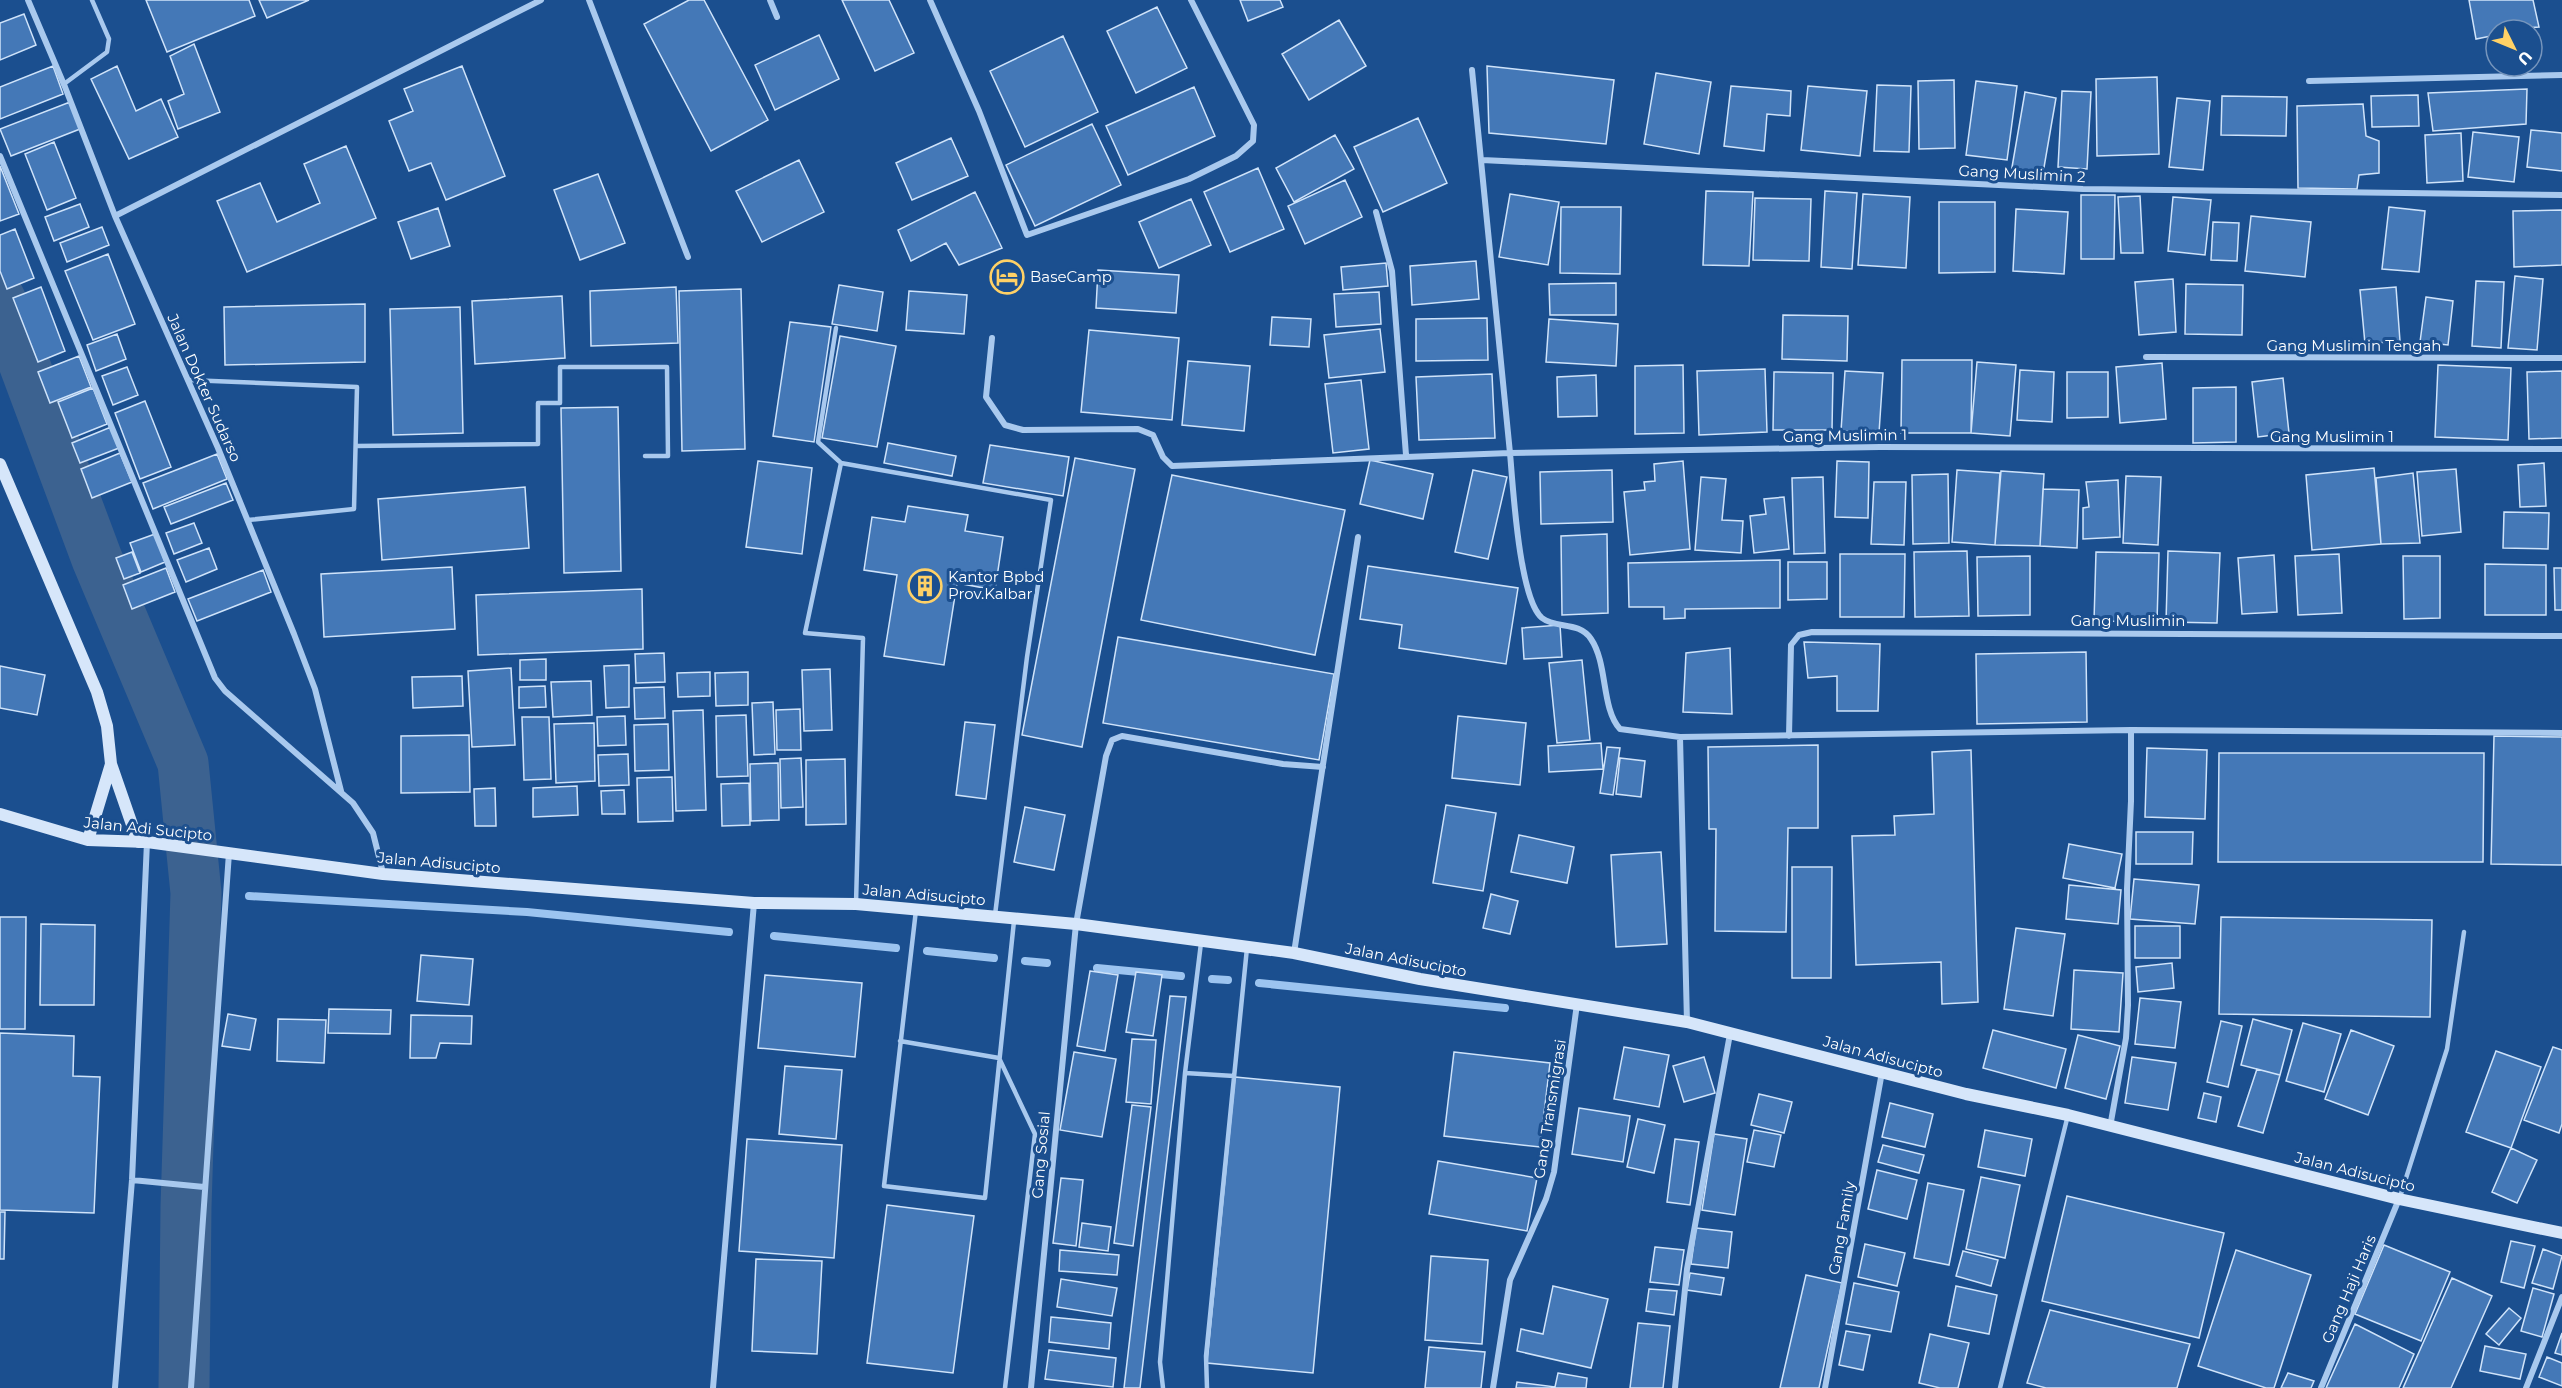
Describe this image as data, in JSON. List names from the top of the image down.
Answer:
{
  "streets": {
    "main road": ["Jalan Adi Sucipto", "Jalan Adisucipto"],
    "street": [
      "Gang Muslimin 2",
      "Gang Muslimin Tengah",
      "Jalan Dokter Sudarso",
      "Gang Muslimin 1",
      "Gang Muslimin",
      "Gang Transmigrasi",
      "Gang Sosial",
      "Gang Family",
      "Gang Haji Haris"
    ]
  },
  "crossings": [
    ["Jalan Adi Sucipto", "Jalan Adisucipto"],
    ["Jalan Adisucipto", "Gang Transmigrasi"],
    ["Jalan Adisucipto", "Gang Sosial"],
    ["Jalan Adisucipto", "Gang Family"],
    ["Jalan Adisucipto", "Gang Haji Haris"]
  ],
  "places": {
    "hotel": ["BaseCamp"],
    "building": ["Kantor Bpbd Prov.Kalbar"]
  },
  "north": "bottom right"
}
